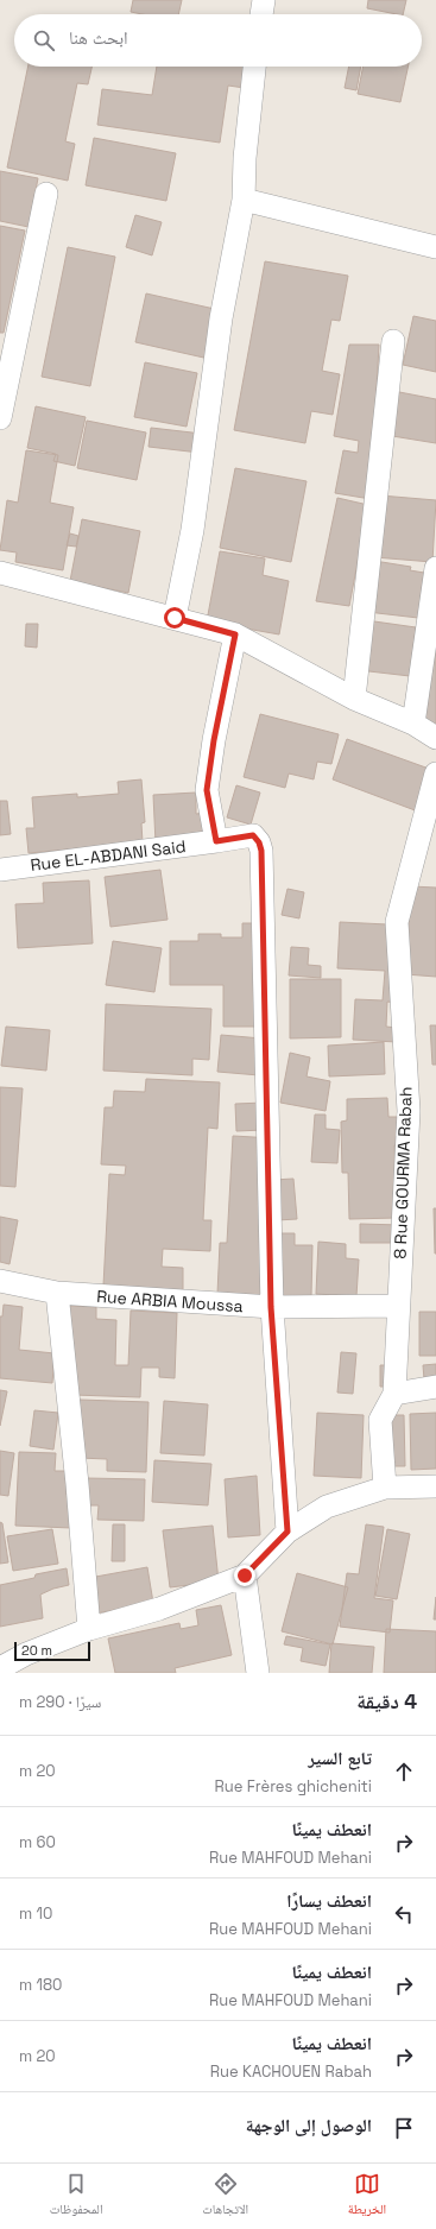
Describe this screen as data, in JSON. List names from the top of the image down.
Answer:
{
  "streets": {
    "street": ["Rue EL-ABDANI Said", "8 Rue GOURMA Rabah", "Rue ARBIA Moussa"]
  },
  "crossings": [
    ["Rue EL-ABDANI Said", "Rue ARBIA Moussa"],
    ["8 Rue GOURMA Rabah", "Rue ARBIA Moussa"]
  ],
  "scale_bar": "20 m",
  "page": {
    "search": "ابحث هنا",
    "scale": "20 m",
    "heading": ["4 دقيقة", "سيرًا · 290 m"],
    "list": [
      ["تابع السير", "Rue Frères ghicheniti", "20 m"],
      ["انعطف يمينًا", "Rue MAHFOUD Mehani", "60 m"],
      ["انعطف يسارًا", "Rue MAHFOUD Mehani", "10 m"],
      ["انعطف يمينًا", "Rue MAHFOUD Mehani", "180 m"],
      ["انعطف يمينًا", "Rue KACHOUEN Rabah", "20 m"],
      "الوصول إلى الوجهة"
    ],
    "nav": ["الخريطة", "الاتجاهات", "المحفوظات"]
  }
}
